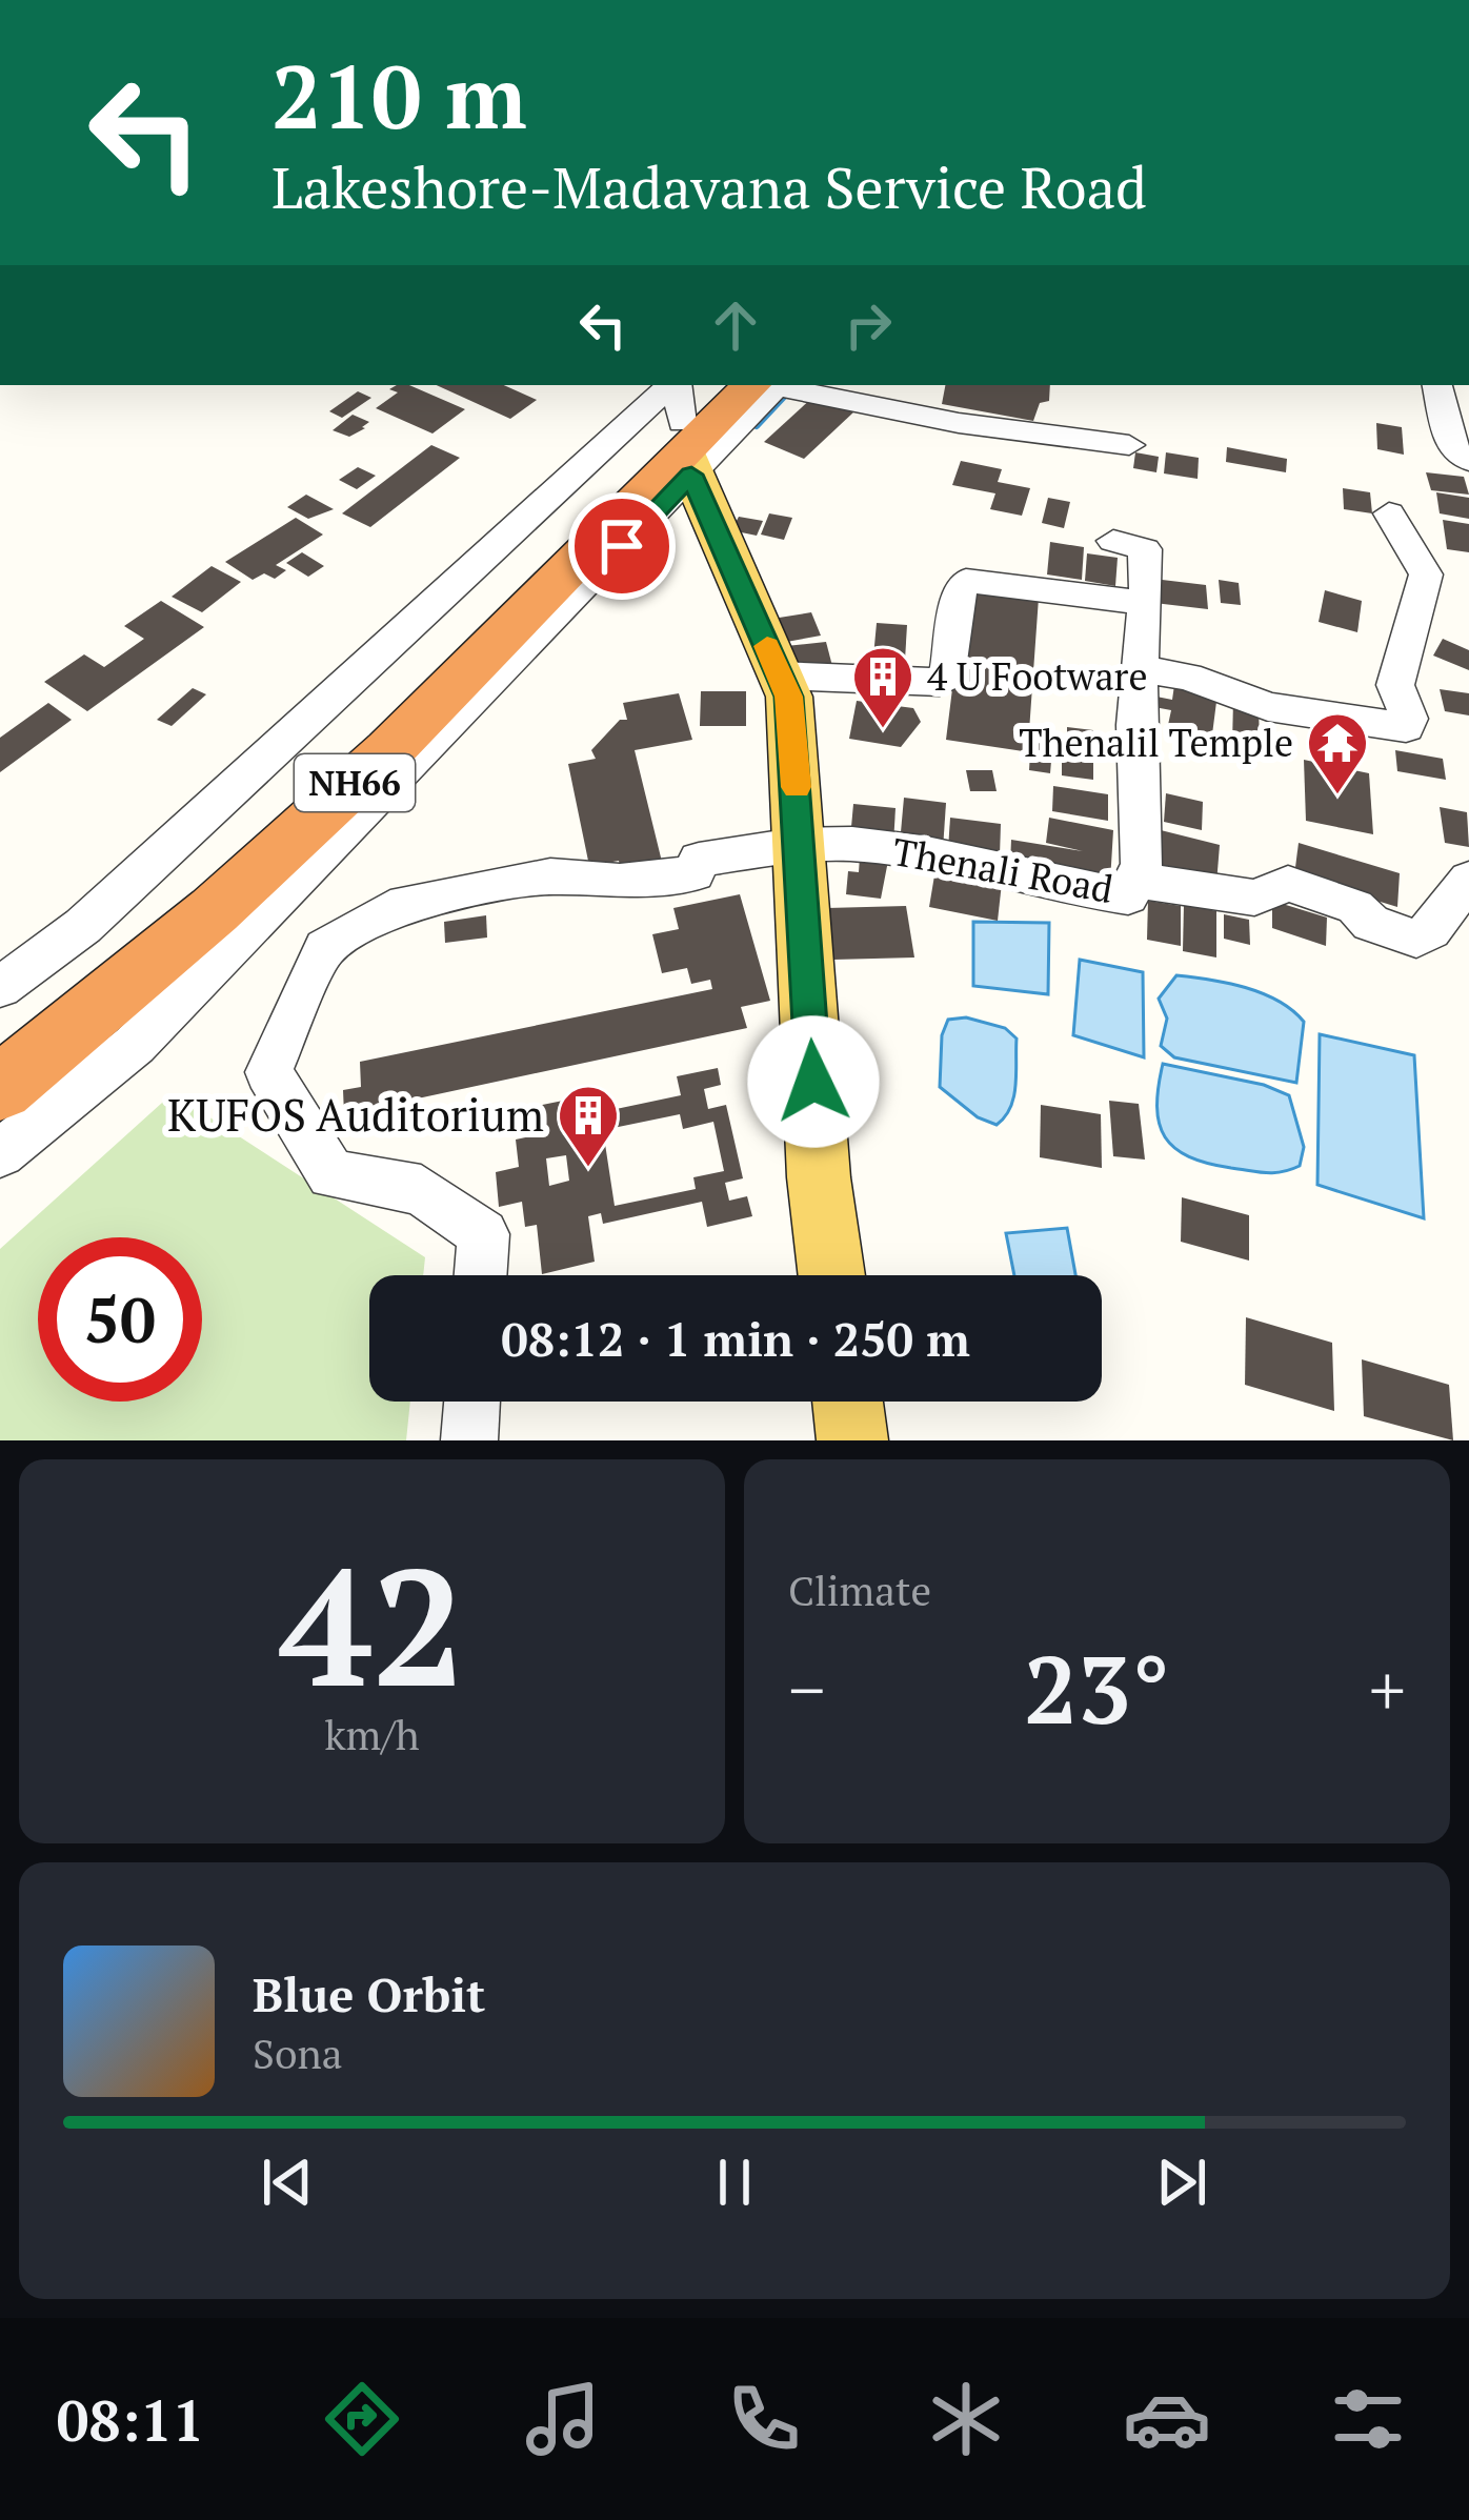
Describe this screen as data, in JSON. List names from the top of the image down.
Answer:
{
  "streets": {
    "highway": ["NH66"],
    "street": ["Thenali Road"]
  },
  "places": {
    "building": ["4 U Footware", "KUFOS Auditorium"],
    "temple": ["Thenalil Temple"]
  },
  "page": {
    "turn": ["210 m", "Lakeshore-Madavana Service Road"],
    "limit": "50",
    "trip": "08:12 · 1 min · 250 m",
    "tile": [
      ["42", "km/h"],
      "Climate"
    ],
    "heat": ["−", "23°", "+"],
    "song": ["Blue Orbit", "Sona"],
    "tabs": "08:11"
  }
}
